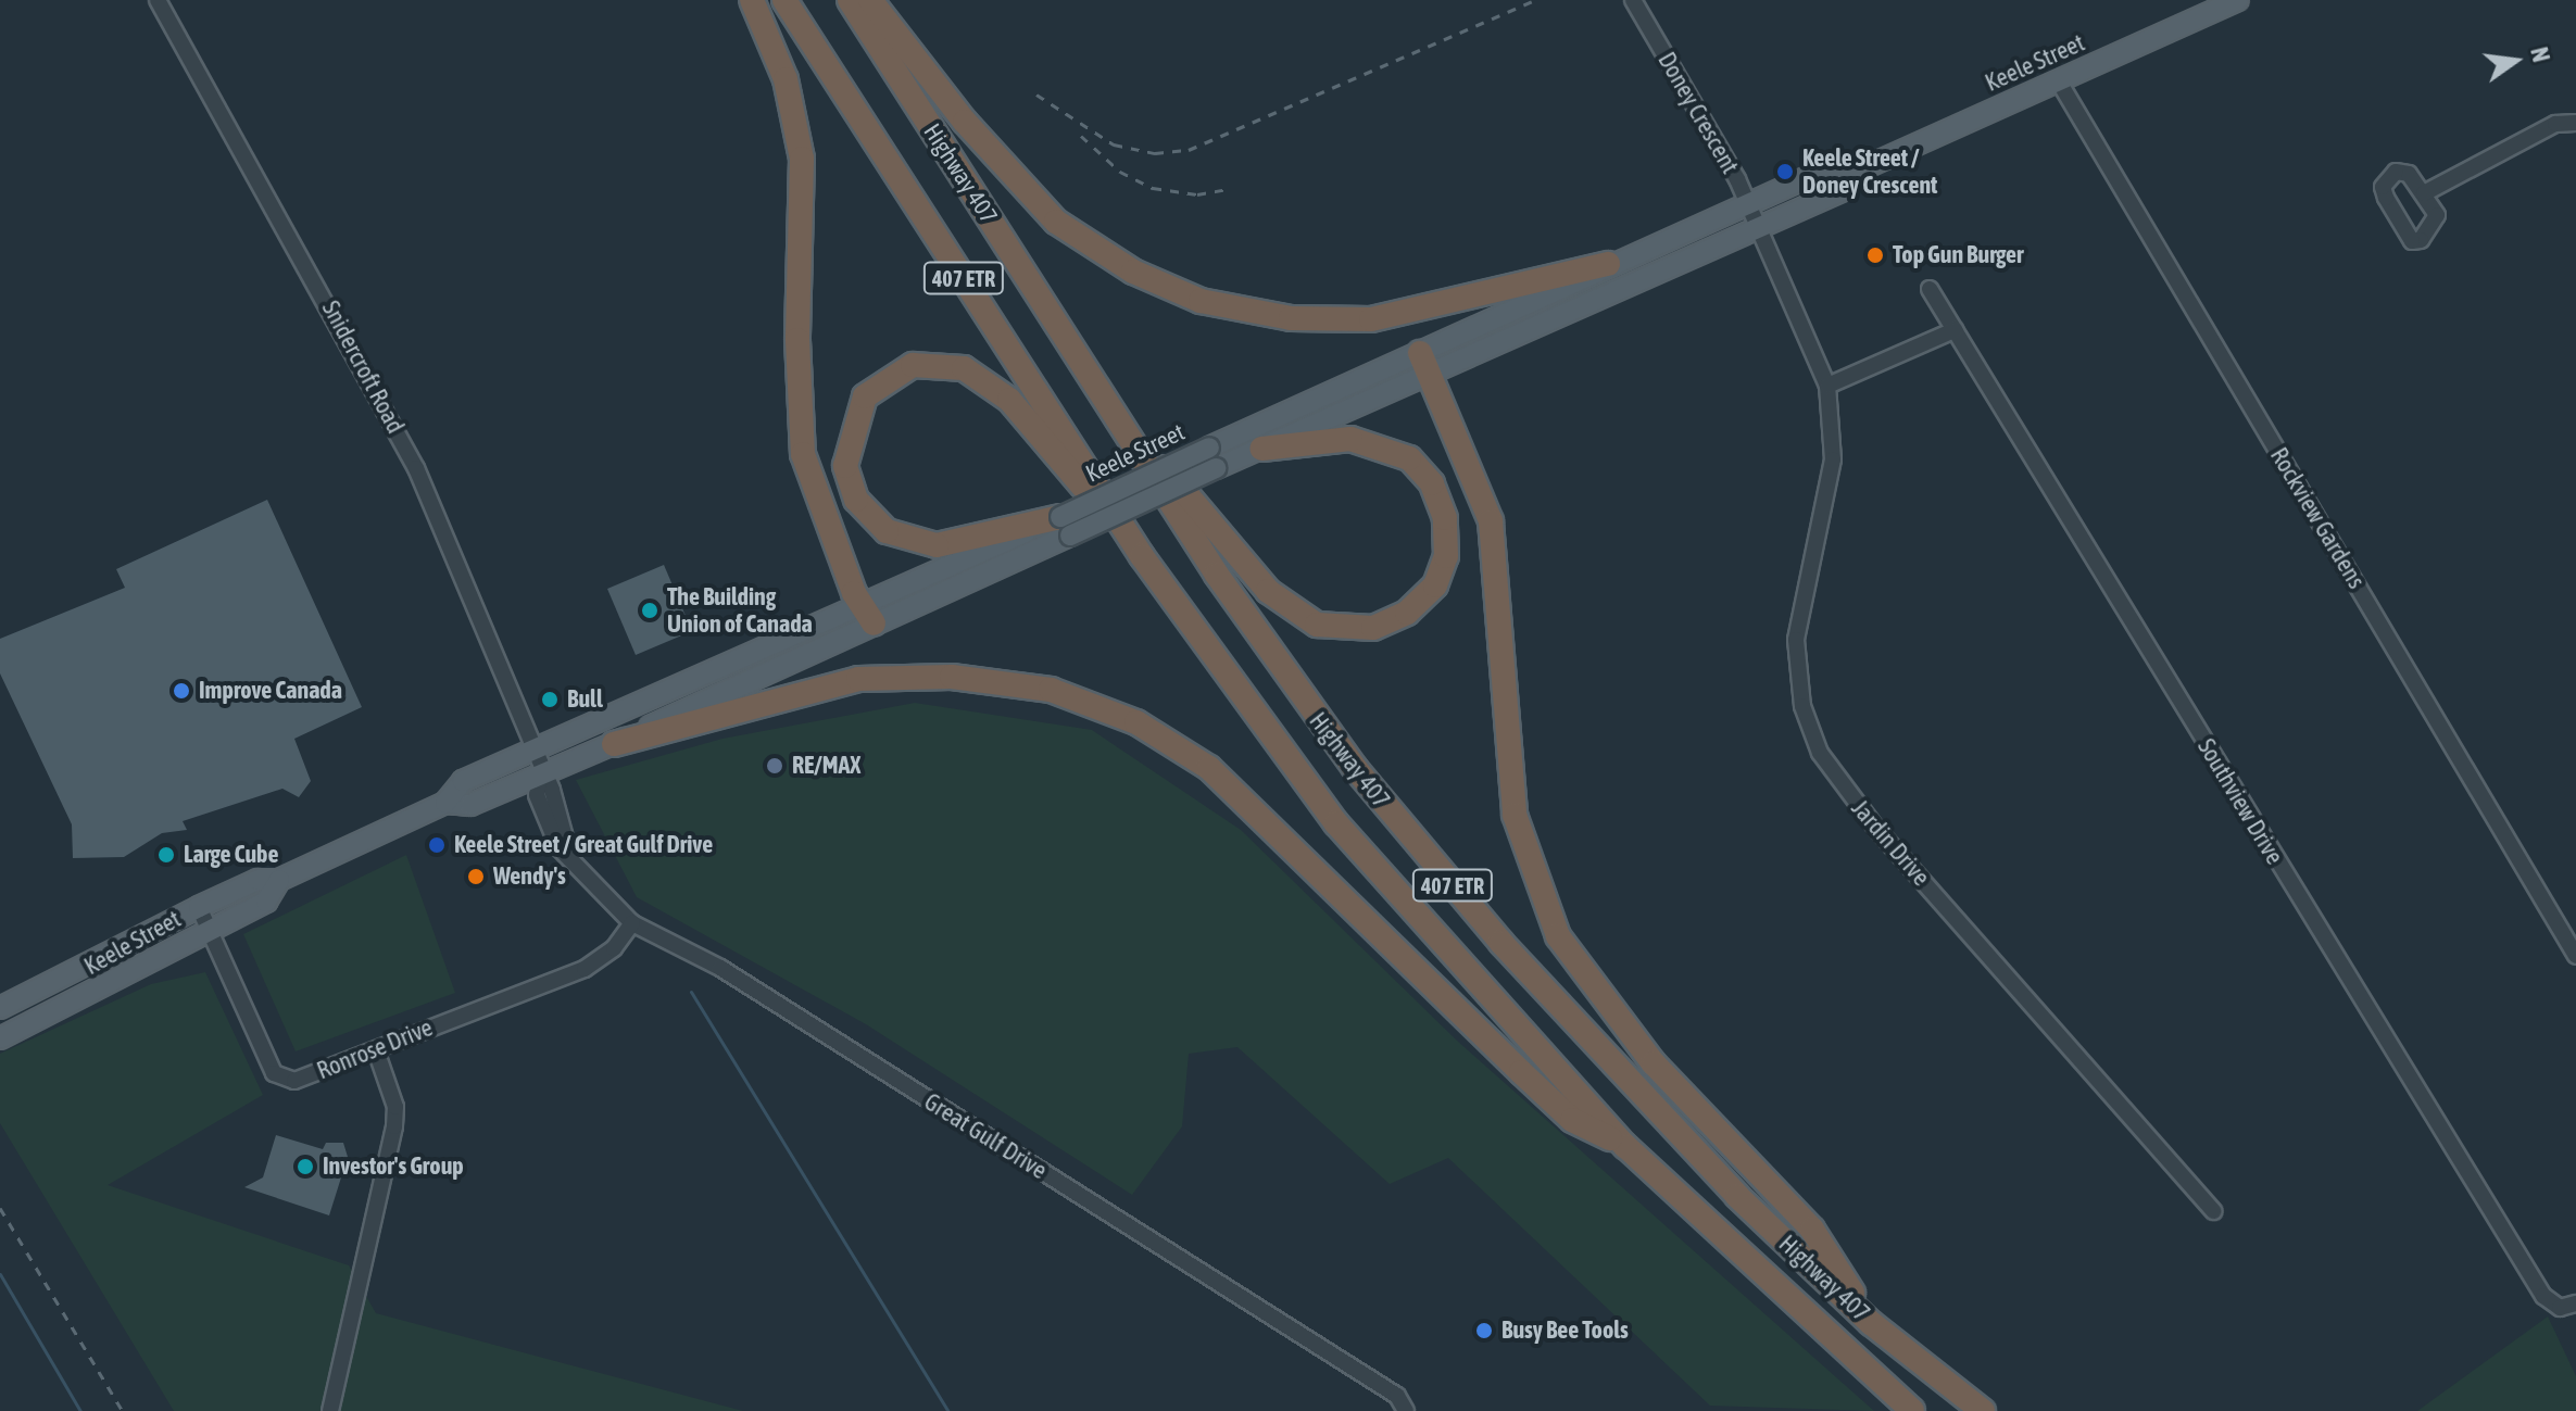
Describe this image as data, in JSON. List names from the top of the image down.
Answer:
{
  "streets": {
    "highway": ["Highway 407", "407 ETR"],
    "main road": ["Keele Street"],
    "street": [
      "Doney Crescent",
      "Snidercroft Road",
      "Rockview Gardens",
      "Southview Drive",
      "Jardin Drive",
      "Ronrose Drive",
      "Great Gulf Drive"
    ]
  },
  "crossings": [
    ["Keele Street", "Doney Crescent"],
    ["Keele Street", "Snidercroft Road"],
    ["Keele Street", "Rockview Gardens"],
    ["Keele Street", "Jardin Drive"],
    ["Keele Street", "Ronrose Drive"],
    ["Keele Street", "Great Gulf Drive"],
    ["Doney Crescent", "Jardin Drive"],
    ["Snidercroft Road", "Great Gulf Drive"],
    ["Ronrose Drive", "Great Gulf Drive"]
  ],
  "places": [
    "Keele Street / Doney Crescent",
    "Top Gun Burger",
    "The Building Union of Canada",
    "Improve Canada",
    "Bull",
    "RE/MAX",
    "Keele Street / Great Gulf Drive",
    "Large Cube",
    "Wendy's",
    "Investor's Group",
    "Busy Bee Tools"
  ],
  "north": "right"
}
